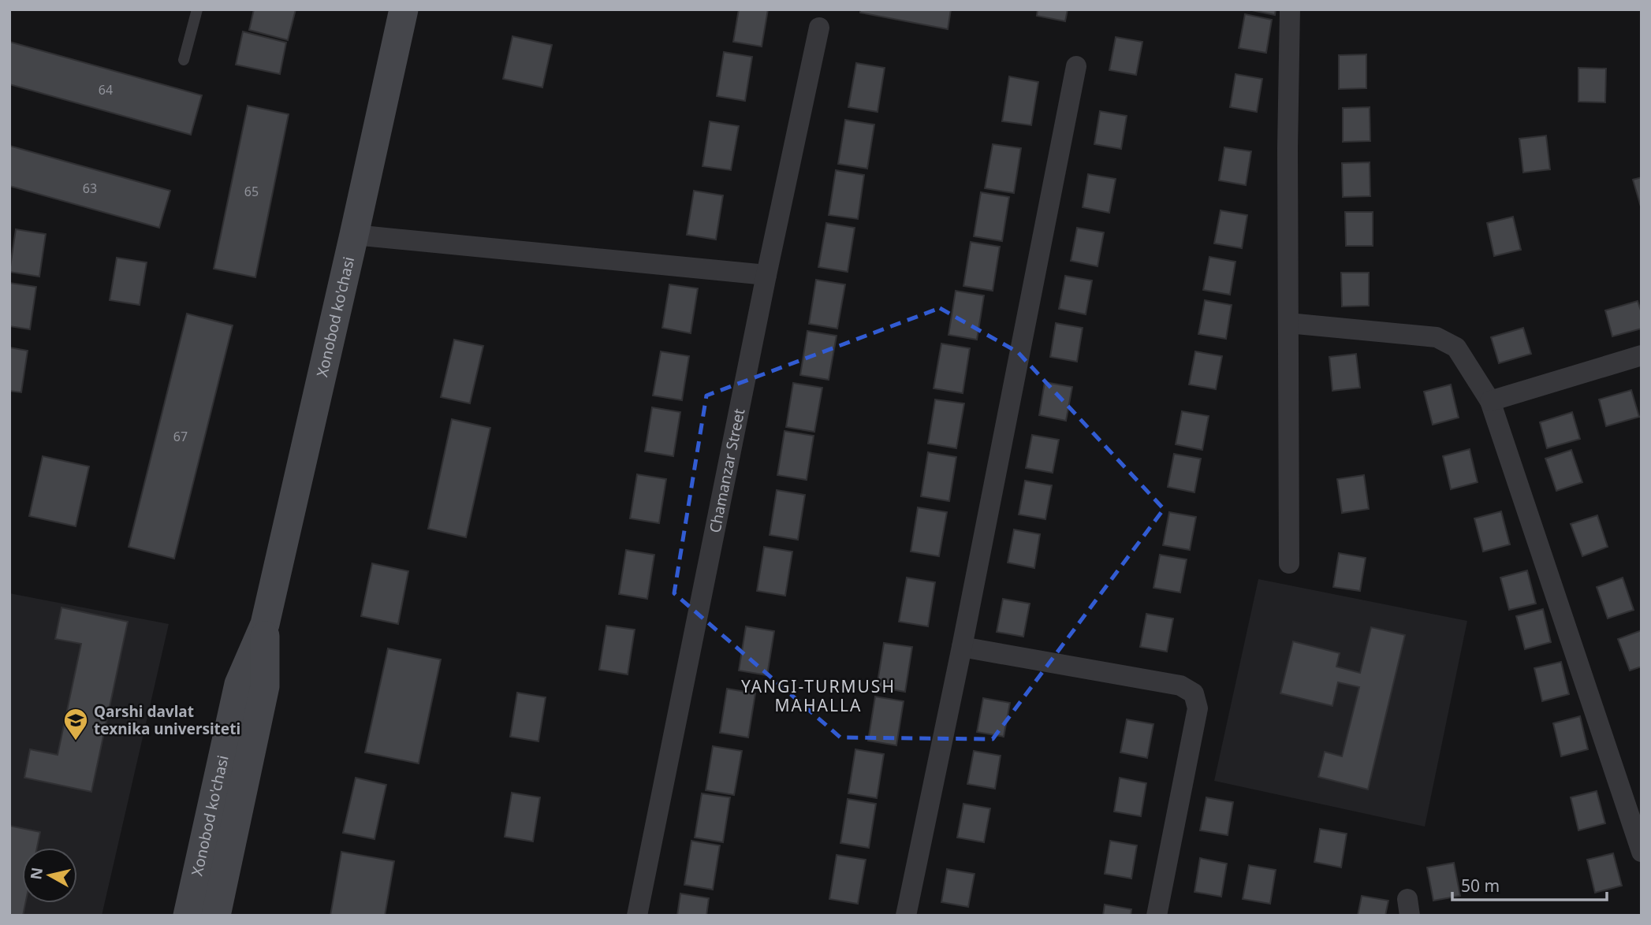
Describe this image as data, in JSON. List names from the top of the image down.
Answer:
{
  "streets": {
    "main road": ["Xonobod ko'chasi"],
    "street": ["Chamanzar Street"]
  },
  "districts": ["YANGI-TURMUSH MAHALLA"],
  "places": {
    "school or university": ["Qarshi davlat texnika universiteti"]
  },
  "house_numbers": [
    "64",
    "63",
    "65",
    "67"
  ],
  "scale_bar": "50 m",
  "north": "left"
}
